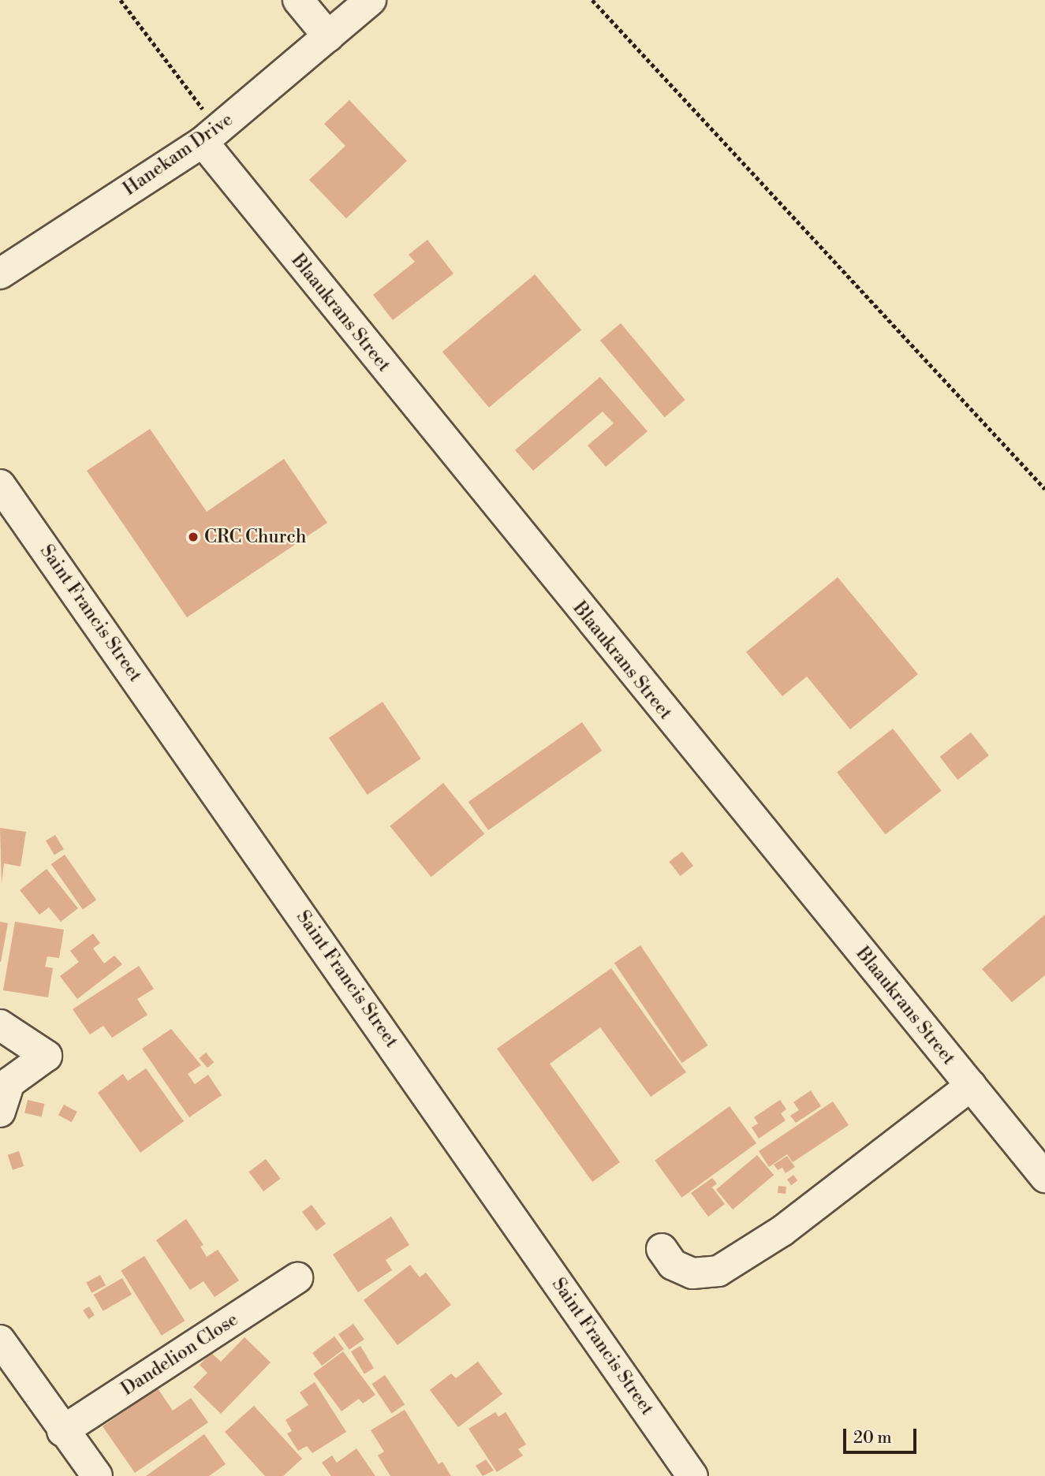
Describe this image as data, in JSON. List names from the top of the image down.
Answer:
{
  "streets": {
    "street": [
      "Hanekam Drive",
      "Blaaukrans Street",
      "Saint Francis Street",
      "Dandelion Close"
    ]
  },
  "crossings": [
    ["Hanekam Drive", "Blaaukrans Street"]
  ],
  "places": ["CRC Church"],
  "scale_bar": "20 m"
}
